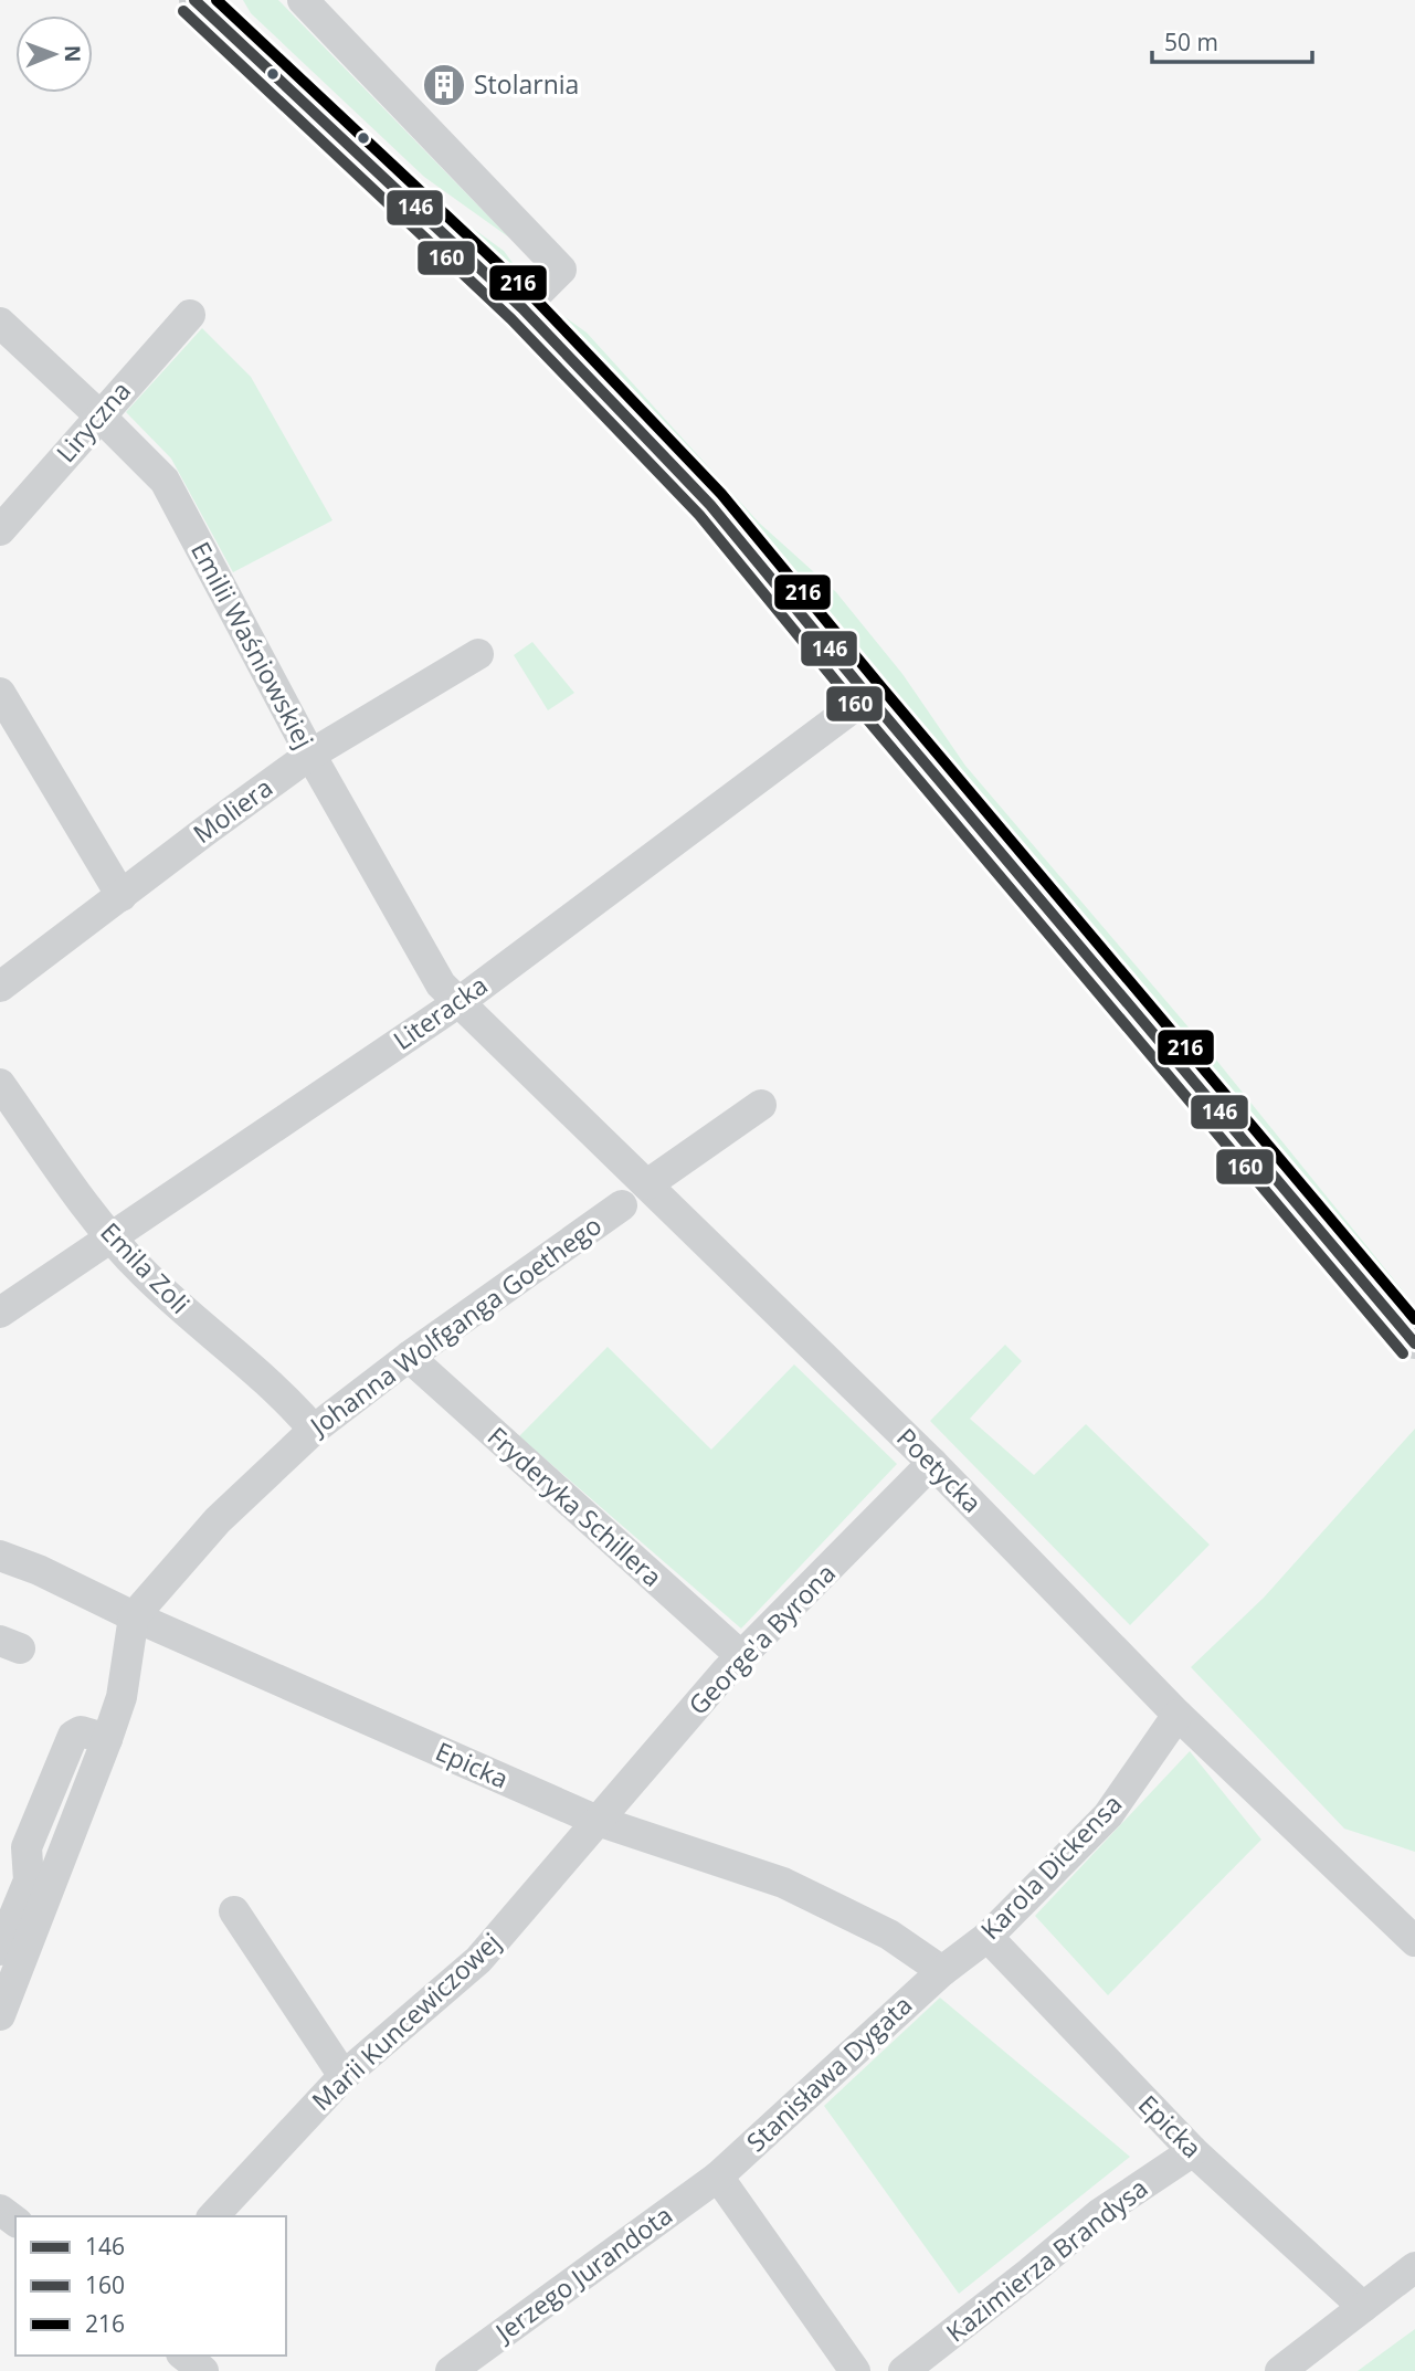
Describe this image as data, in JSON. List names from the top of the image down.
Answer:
{
  "streets": {
    "street": [
      "Liryczna",
      "Emilii Waśniowskiej",
      "Moliera",
      "Literacka",
      "Emila Zoli",
      "Johanna Wolfganga Goethego",
      "Poetycka",
      "Fryderyka Schillera",
      "George'a Byrona",
      "Epicka",
      "Karola Dickensa",
      "Marii Kuncewiczowej",
      "Stanisława Dygata",
      "Kazimierza Brandysa",
      "Jerzego Jurandota"
    ]
  },
  "crossings": [
    ["Liryczna", "Emilii Waśniowskiej"],
    ["Emilii Waśniowskiej", "Moliera"],
    ["Emilii Waśniowskiej", "Literacka"],
    ["Emilii Waśniowskiej", "Poetycka"],
    ["Literacka", "Emila Zoli"],
    ["Literacka", "Poetycka"],
    ["Emila Zoli", "Johanna Wolfganga Goethego"],
    ["Johanna Wolfganga Goethego", "Fryderyka Schillera"],
    ["Johanna Wolfganga Goethego", "Epicka"],
    ["Poetycka", "George'a Byrona"],
    ["Poetycka", "Karola Dickensa"],
    ["Fryderyka Schillera", "George'a Byrona"],
    ["George'a Byrona", "Epicka"],
    ["George'a Byrona", "Marii Kuncewiczowej"],
    ["Epicka", "Karola Dickensa"],
    ["Epicka", "Marii Kuncewiczowej"],
    ["Epicka", "Stanisława Dygata"],
    ["Epicka", "Kazimierza Brandysa"],
    ["Karola Dickensa", "Stanisława Dygata"],
    ["Stanisława Dygata", "Jerzego Jurandota"]
  ],
  "places": {
    "building": ["Stolarnia"]
  },
  "lines": ["transit line 146", "transit line 216", "transit line 160"],
  "legend": ["146", "160", "216"],
  "scale_bar": "50 m",
  "north": "right"
}
